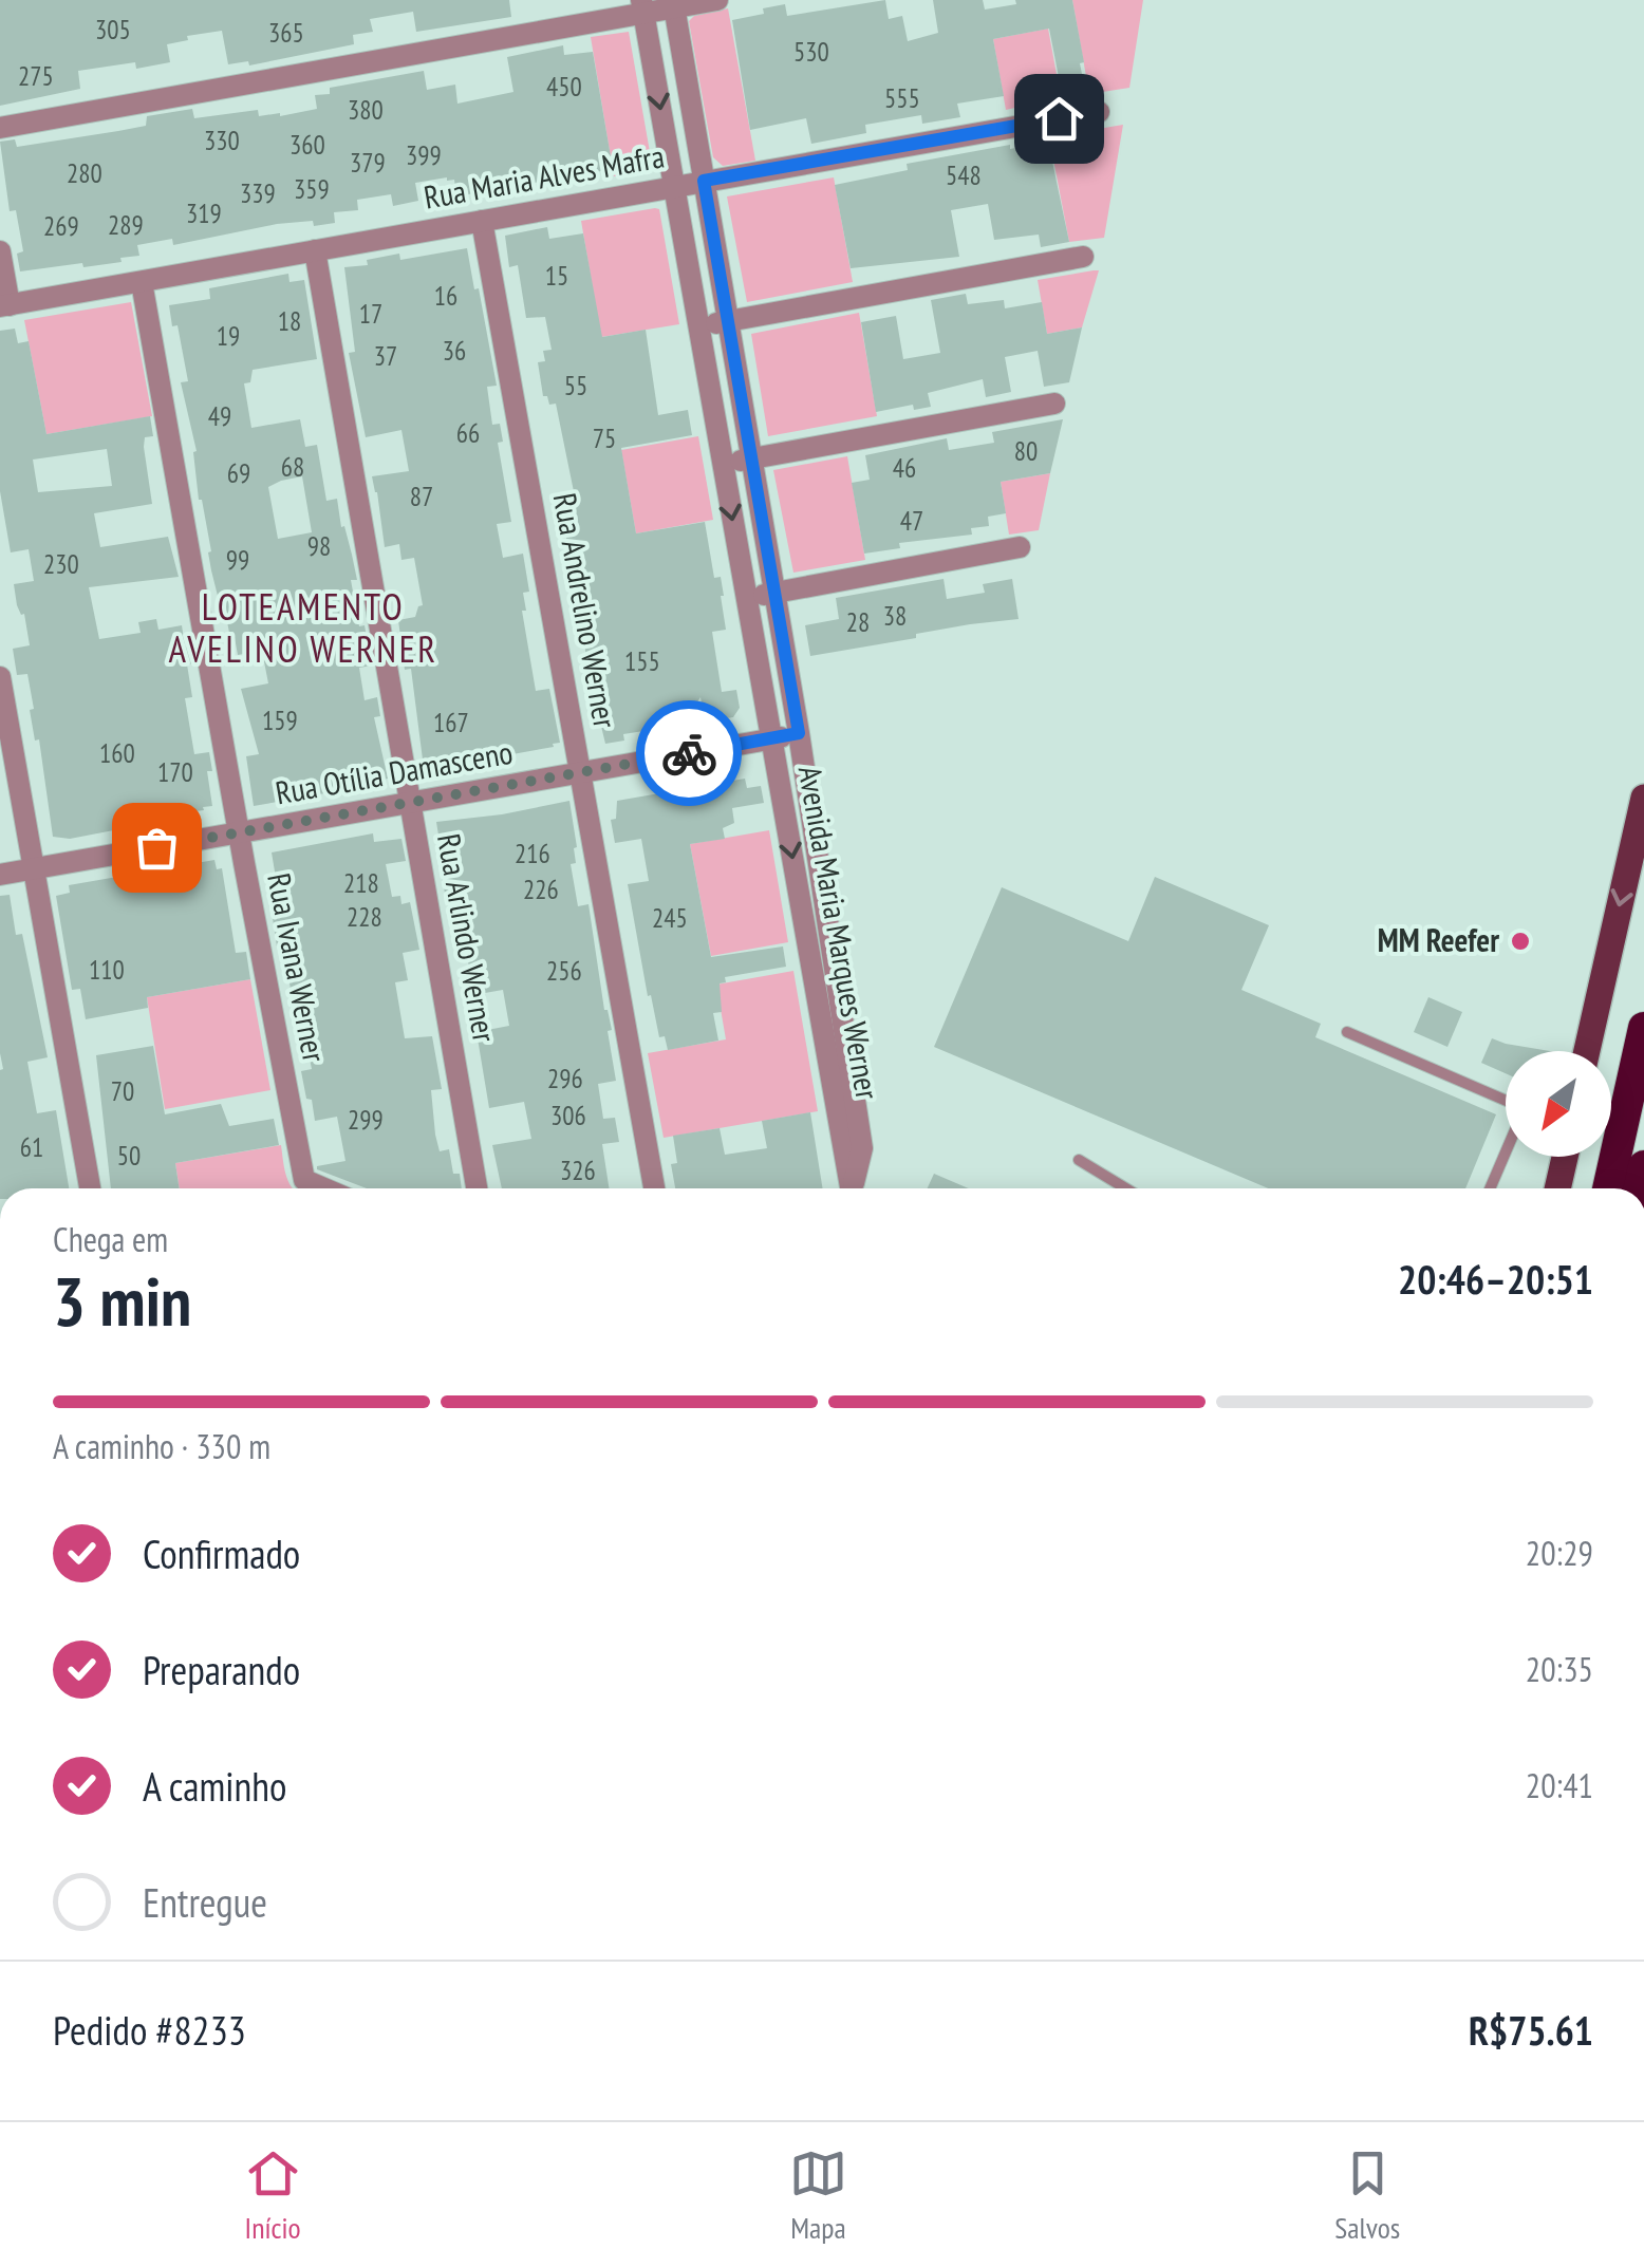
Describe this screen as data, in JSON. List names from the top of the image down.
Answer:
{
  "streets": {
    "street": [
      "Rua Maria Alves Mafra",
      "Rua Andrelino Werner",
      "Rua Otília Damasceno",
      "Avenida Maria Marques Werner",
      "Rua Arlindo Werner",
      "Rua Ivana Werner"
    ]
  },
  "crossings": [
    ["Rua Maria Alves Mafra", "Rua Andrelino Werner"],
    ["Rua Maria Alves Mafra", "Avenida Maria Marques Werner"],
    ["Rua Maria Alves Mafra", "Rua Arlindo Werner"],
    ["Rua Maria Alves Mafra", "Rua Ivana Werner"],
    ["Rua Andrelino Werner", "Rua Otília Damasceno"],
    ["Rua Otília Damasceno", "Avenida Maria Marques Werner"],
    ["Rua Otília Damasceno", "Rua Arlindo Werner"],
    ["Rua Otília Damasceno", "Rua Ivana Werner"]
  ],
  "districts": ["LOTEAMENTO AVELINO WERNER"],
  "places": ["MM Reefer"],
  "house_numbers": [
    "305",
    "365",
    "530",
    "275",
    "450",
    "555",
    "380",
    "330",
    "360",
    "399",
    "379",
    "280",
    "548",
    "359",
    "339",
    "319",
    "289",
    "269",
    "15",
    "16",
    "17",
    "18",
    "19",
    "36",
    "37",
    "55",
    "49",
    "66",
    "75",
    "80",
    "68",
    "46",
    "69",
    "87",
    "47",
    "98",
    "99",
    "230",
    "38",
    "28",
    "155",
    "159",
    "167",
    "160",
    "170",
    "216",
    "218",
    "226",
    "228",
    "245",
    "110",
    "256",
    "296",
    "70",
    "306",
    "299",
    "61",
    "50",
    "326"
  ],
  "north": "bottom left",
  "page": {
    "heading": ["3 min", "Chega em", "20:46–20:51"],
    "panel": ["Pedido #8233", "R$75.61"],
    "bar": "A caminho · 330 m",
    "list": [
      ["Confirmado", "20:29"],
      ["Preparando", "20:35"],
      ["A caminho", "20:41"],
      "Entregue"
    ],
    "tabs": ["Início", "Mapa", "Salvos"]
  }
}
